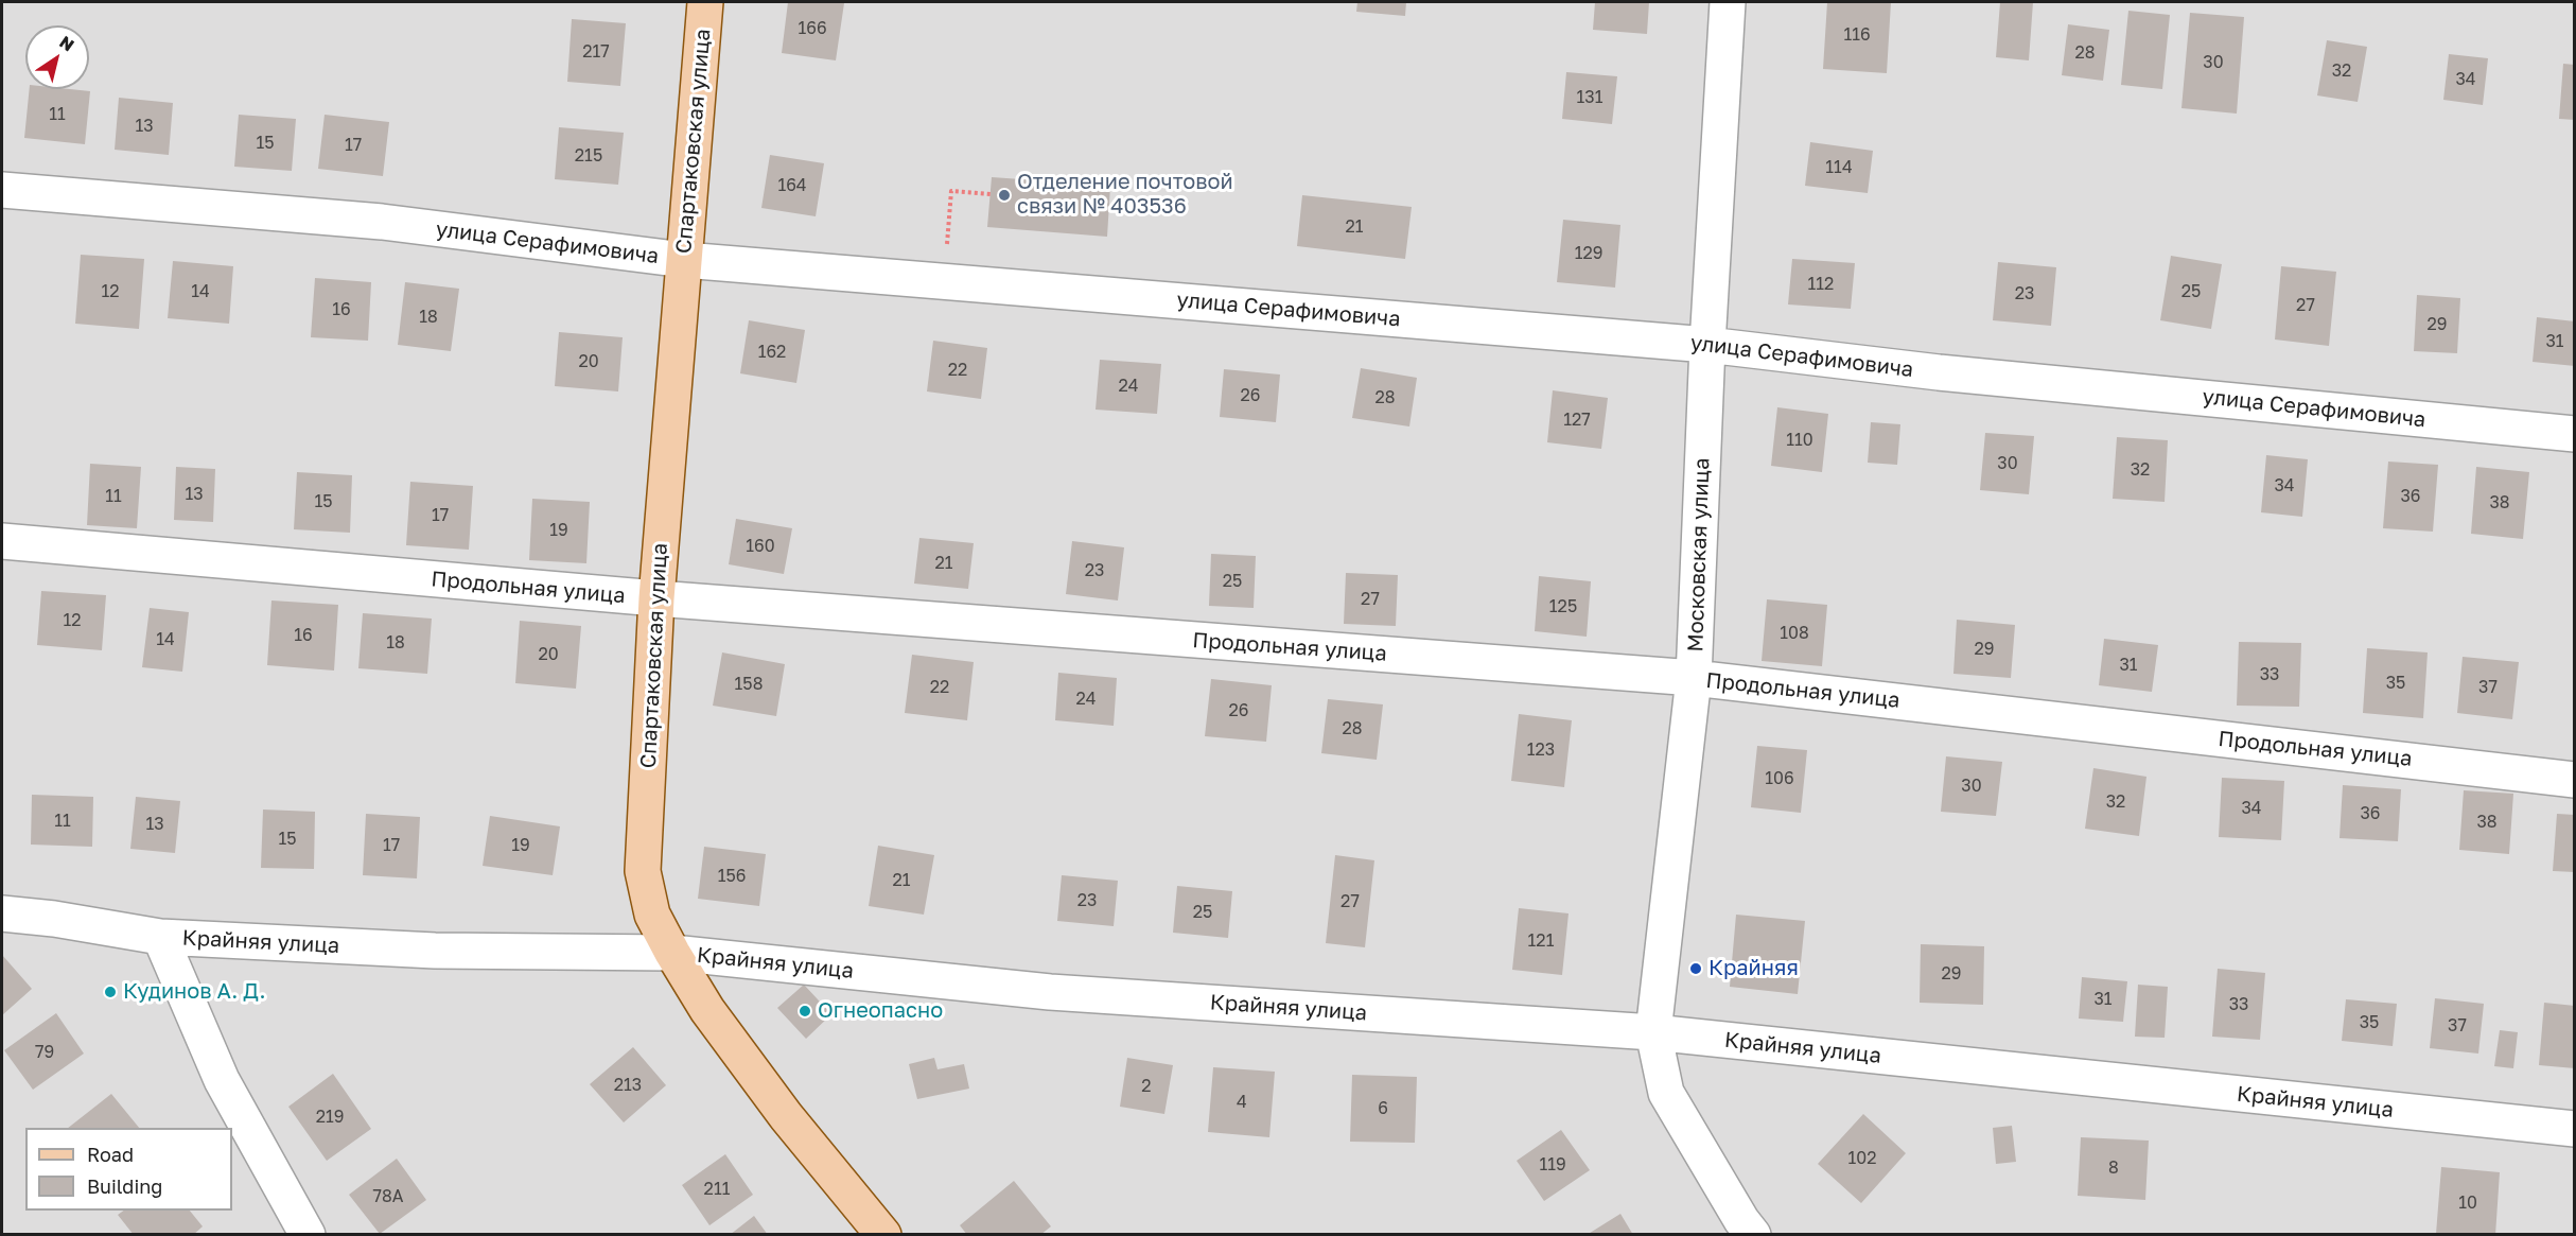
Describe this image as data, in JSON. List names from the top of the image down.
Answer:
{
  "streets": {
    "main road": ["Спартаковская улица"],
    "street": [
      "улица Серафимовича",
      "Московская улица",
      "Продольная улица",
      "Крайняя улица"
    ]
  },
  "crossings": [
    ["Спартаковская улица", "улица Серафимовича"],
    ["Спартаковская улица", "Продольная улица"],
    ["Спартаковская улица", "Крайняя улица"],
    ["улица Серафимовича", "Московская улица"],
    ["Московская улица", "Продольная улица"],
    ["Московская улица", "Крайняя улица"]
  ],
  "places": [
    "Отделение почтовой связи № 403536",
    "Крайняя",
    "Кудинов A. Д.",
    "Огнеопасно"
  ],
  "house_numbers": [
    "166",
    "116",
    "217",
    "28",
    "30",
    "32",
    "34",
    "131",
    "11",
    "13",
    "15",
    "17",
    "215",
    "114",
    "164",
    "21",
    "129",
    "112",
    "12",
    "14",
    "25",
    "23",
    "27",
    "16",
    "18",
    "29",
    "31",
    "162",
    "20",
    "22",
    "24",
    "26",
    "28",
    "127",
    "110",
    "30",
    "32",
    "34",
    "13",
    "11",
    "36",
    "15",
    "38",
    "17",
    "19",
    "160",
    "21",
    "23",
    "25",
    "27",
    "125",
    "12",
    "108",
    "16",
    "14",
    "18",
    "29",
    "20",
    "31",
    "33",
    "35",
    "158",
    "22",
    "37",
    "24",
    "26",
    "28",
    "123",
    "106",
    "30",
    "32",
    "34",
    "36",
    "11",
    "38",
    "13",
    "15",
    "17",
    "19",
    "156",
    "21",
    "23",
    "27",
    "25",
    "121",
    "29",
    "31",
    "33",
    "35",
    "37",
    "79",
    "213",
    "2",
    "4",
    "6",
    "219",
    "102",
    "119",
    "8",
    "211",
    "78А",
    "10"
  ],
  "legend": ["Road", "Building"],
  "north": "top right"
}
